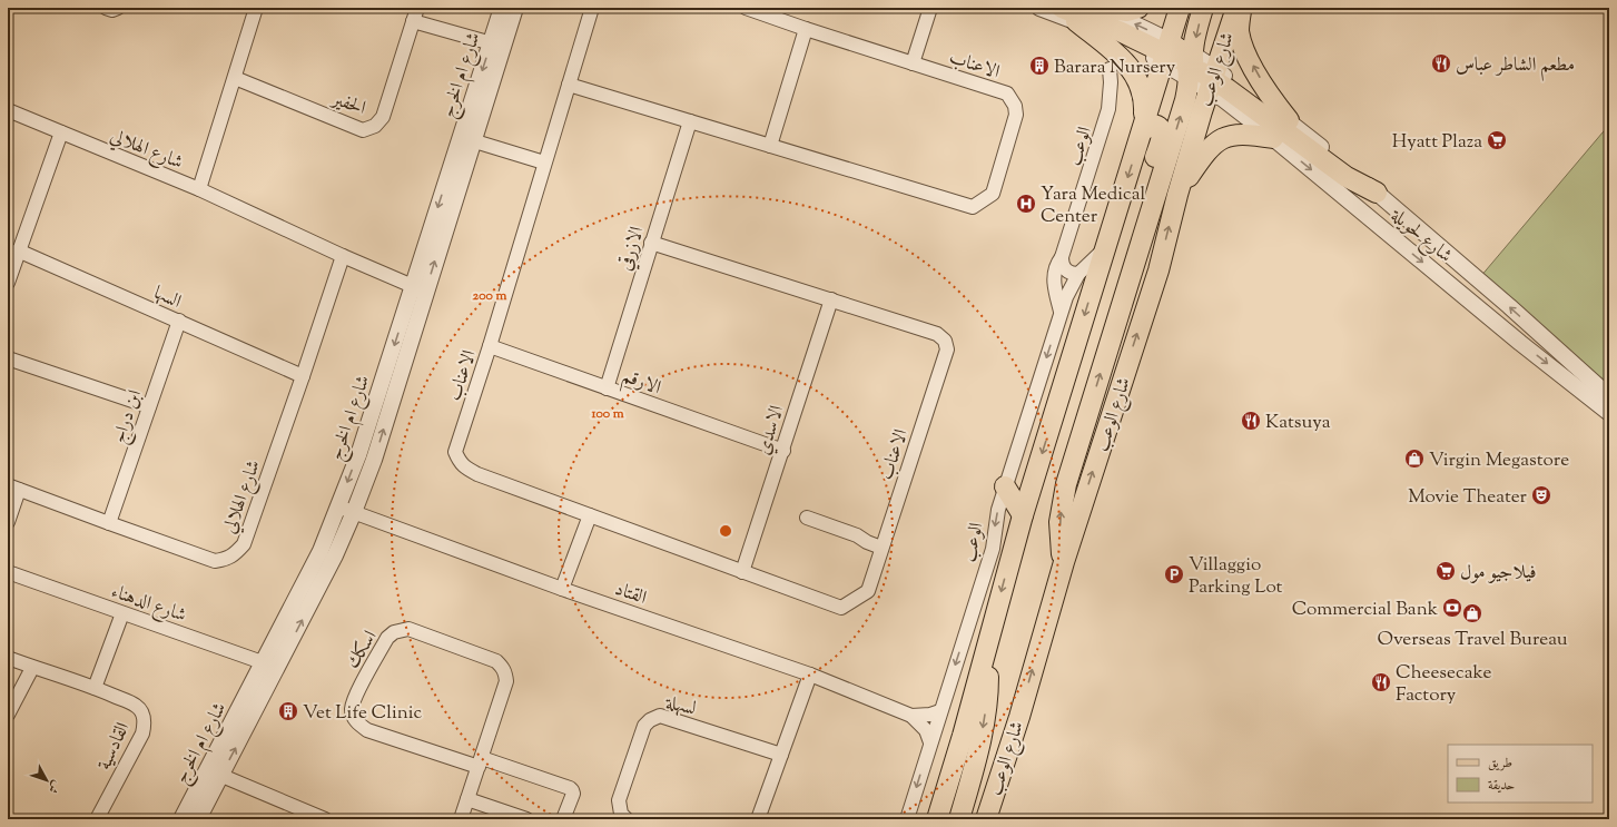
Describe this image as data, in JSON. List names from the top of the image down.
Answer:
{
  "streets": {
    "main road": ["شارع الوعب"],
    "street": [
      "الاعناب",
      "شارع ام الخرج",
      "الحفير",
      "الوعب",
      "شارع الهلالي",
      "شارع لحويلة",
      "الازرقي",
      "السها",
      "الارقم",
      "ابن دراج",
      "الاسدي",
      "القتاد",
      "شارع الدهناء",
      "اسكك",
      "لسهلة",
      "القادسية"
    ]
  },
  "crossings": [
    ["الاعناب", "الازرقي"],
    ["الاعناب", "الارقم"],
    ["الاعناب", "الاسدي"],
    ["شارع الوعب", "شارع لحويلة"],
    ["شارع ام الخرج", "شارع الهلالي"],
    ["شارع ام الخرج", "القتاد"],
    ["شارع ام الخرج", "شارع الدهناء"],
    ["الوعب", "القتاد"],
    ["شارع الهلالي", "السها"],
    ["شارع الهلالي", "ابن دراج"],
    ["الازرقي", "الارقم"],
    ["السها", "ابن دراج"],
    ["الارقم", "الاسدي"]
  ],
  "one_way": ["الوعب"],
  "places": {
    "restaurant": ["مطعم الشاطر عباس", "Katsuya", "Cheesecake Factory"],
    "building": ["Barara Nursery", "Vet Life Clinic"],
    "supermarket": ["Hyatt Plaza", "فيلاجيو مول"],
    "hospital": ["Yara Medical Center"],
    "shop": ["Virgin Megastore", "Overseas Travel Bureau"],
    "theatre": ["Movie Theater"],
    "parking": ["Villaggio Parking Lot"],
    "bank": ["Commercial Bank"]
  },
  "legend": ["طريق", "حديقة"],
  "north": "bottom right",
  "rings": ["200 m", "100 m"]
}
